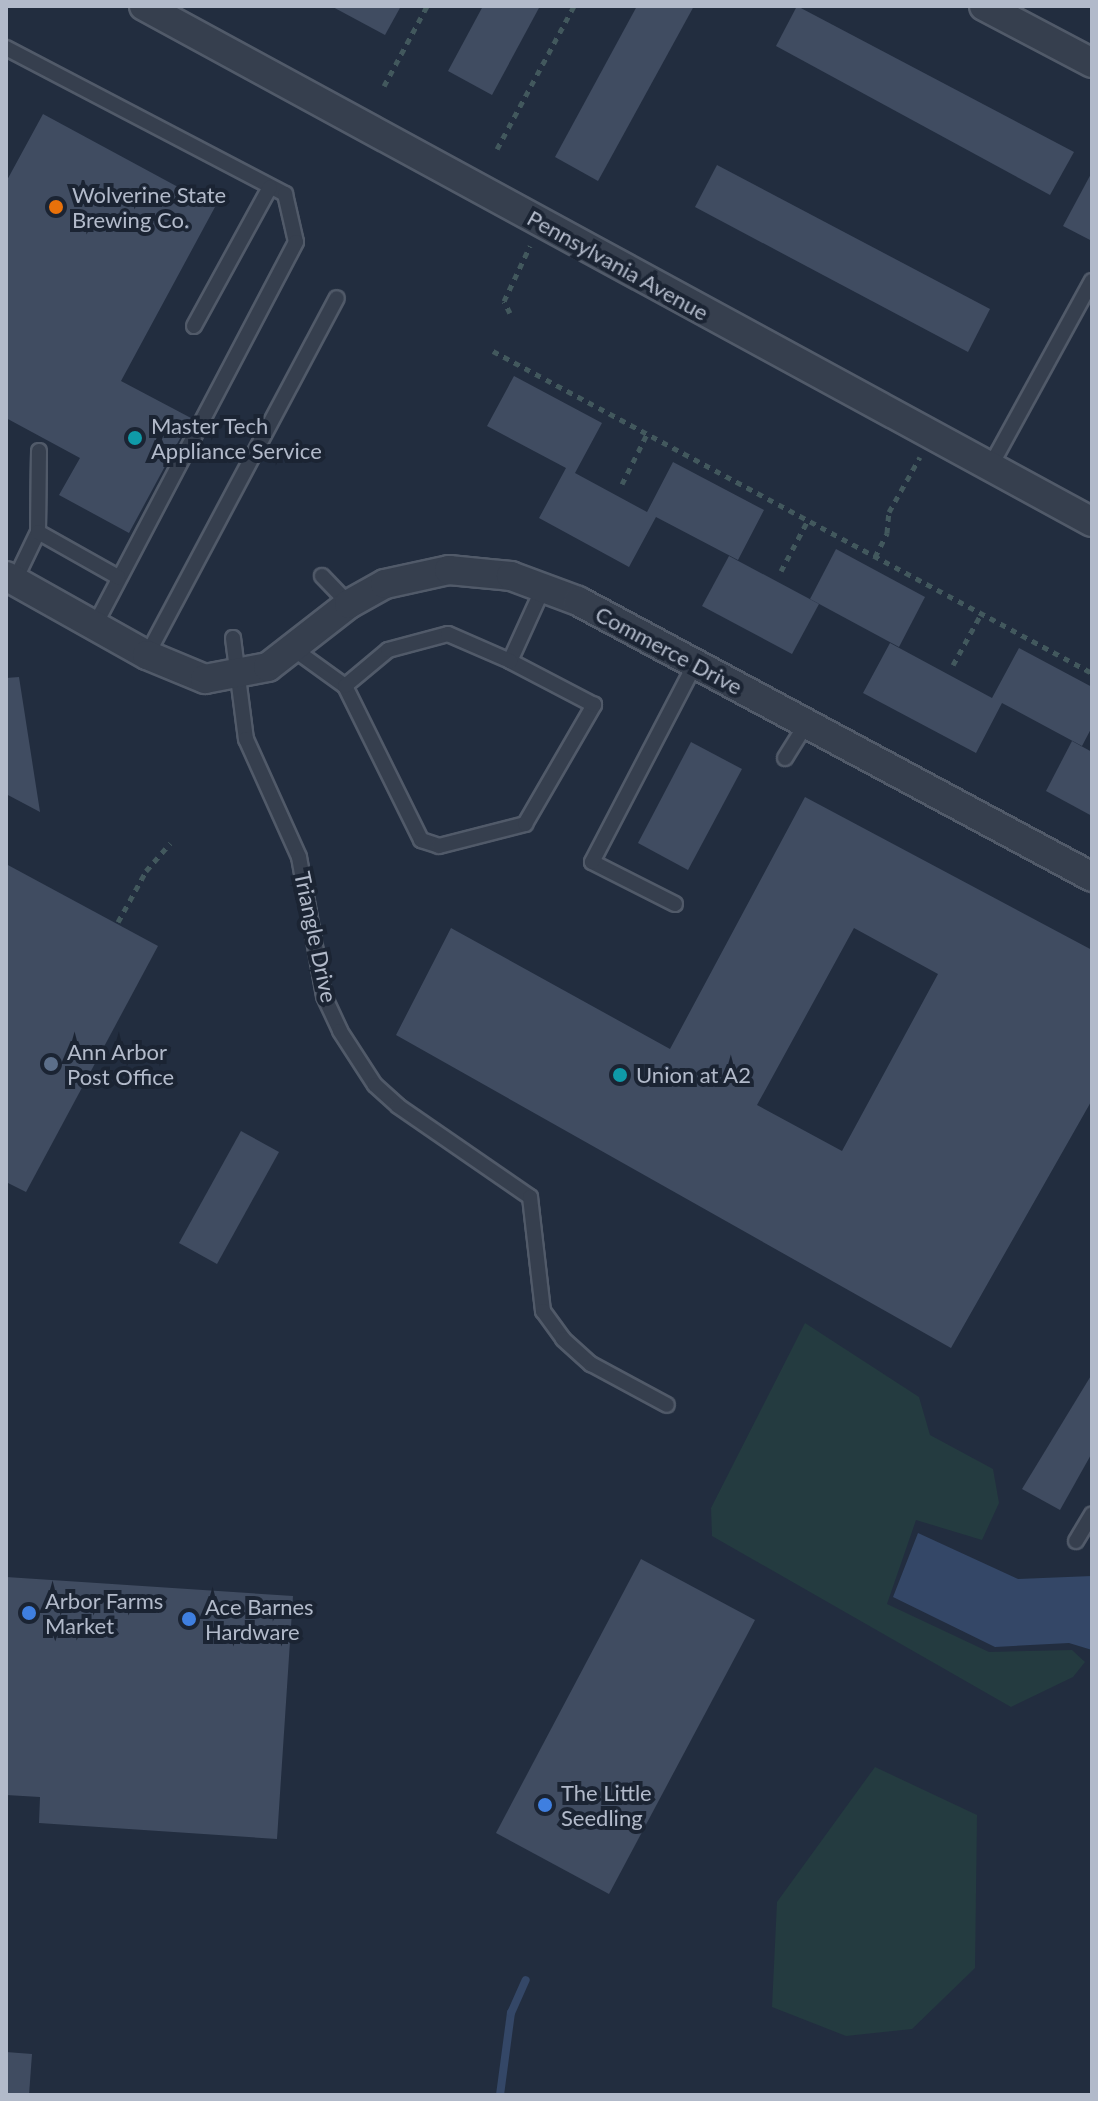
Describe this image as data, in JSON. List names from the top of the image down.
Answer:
{
  "streets": {
    "street": ["Pennsylvania Avenue", "Commerce Drive"],
    "lane": ["Triangle Drive"]
  },
  "crossings": [
    ["Commerce Drive", "Triangle Drive"]
  ],
  "places": [
    "Wolverine State Brewing Co.",
    "Master Tech Appliance Service",
    "Ann Arbor Post Office",
    "Union at A2",
    "Arbor Farms Market",
    "Ace Barnes Hardware",
    "The Little Seedling"
  ]
}
